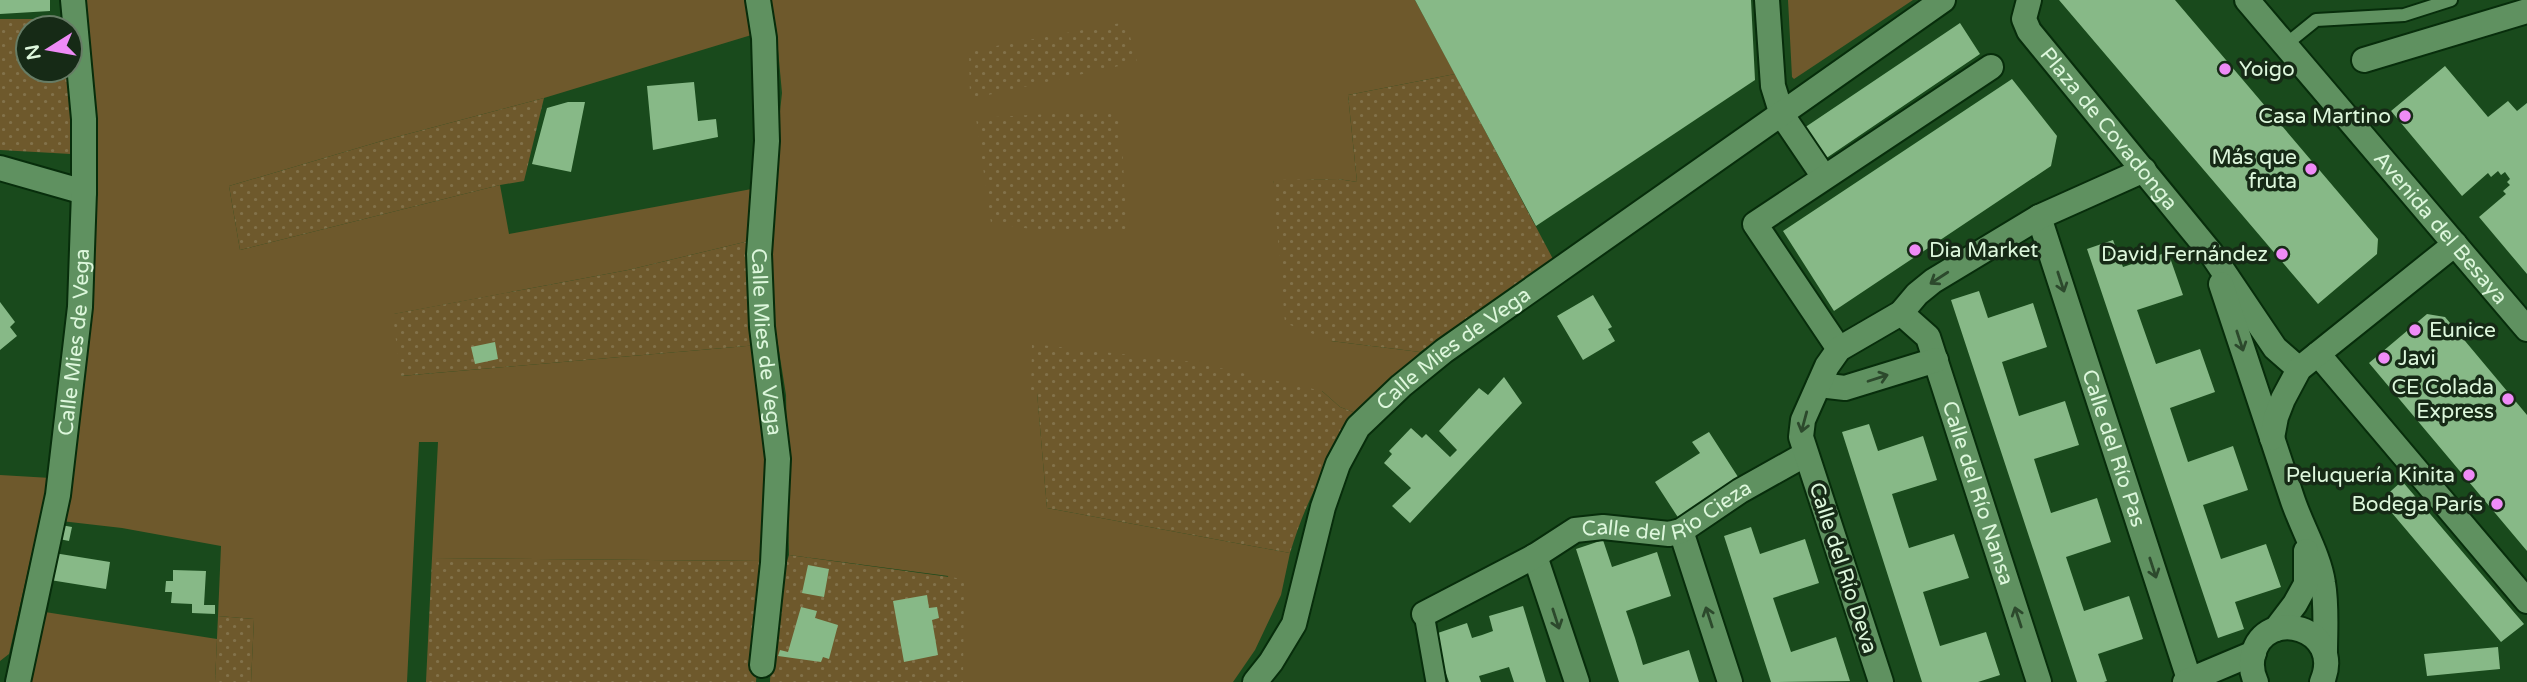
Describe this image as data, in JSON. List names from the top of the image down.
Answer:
{
  "streets": {
    "street": [
      "Plaza de Covadonga",
      "Avenida del Besaya",
      "Calle Mies de Vega",
      "Calle del Río Pas",
      "Calle del Río Nansa",
      "Calle del Río Cieza",
      "Calle del Río Deva"
    ]
  },
  "crossings": [
    ["Calle del Río Cieza", "Calle del Río Deva"]
  ],
  "one_way": ["Calle del Río Pas", "Calle del Río Nansa"],
  "places": [
    "Yoigo",
    "Casa Martino",
    "Más que fruta",
    "Dia Market",
    "David Fernández",
    "Eunice",
    "Javi",
    "CE Colada Express",
    "Peluquería Kinita",
    "Bodega París"
  ],
  "north": "left"
}
